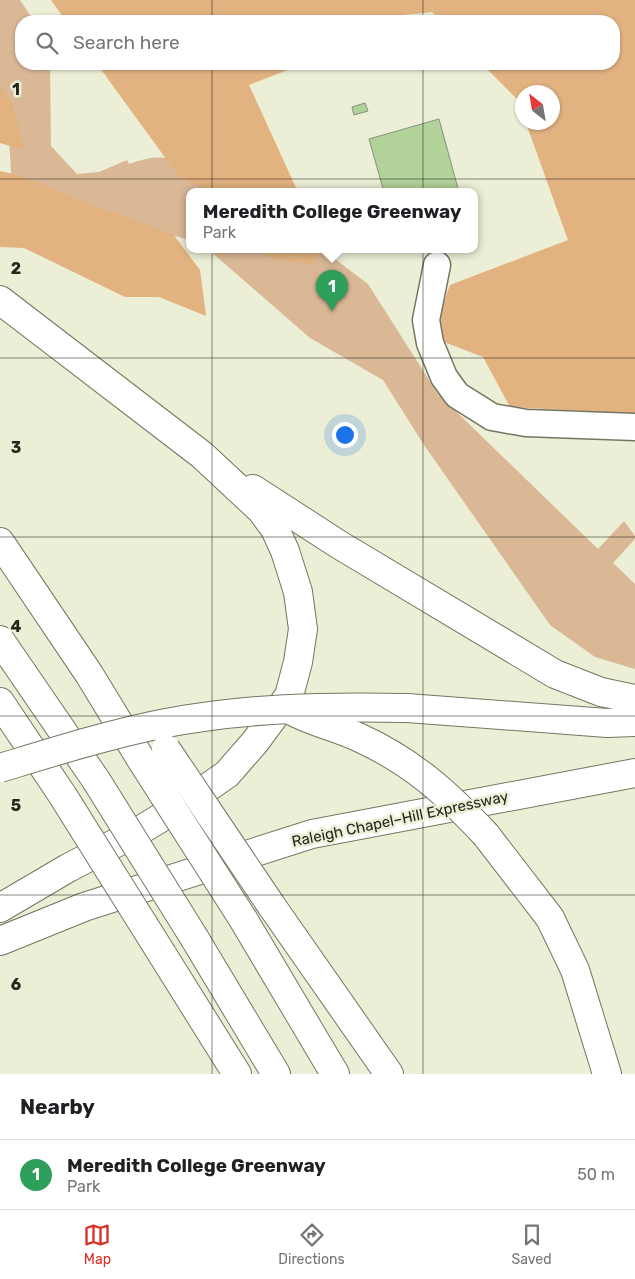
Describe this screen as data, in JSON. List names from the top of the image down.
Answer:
{
  "streets": {
    "highway": ["Raleigh Chapel–Hill Expressway"]
  },
  "north": "top left",
  "page": {
    "search": "Search here",
    "popup": ["Meredith College Greenway", "Park"],
    "pins": "1",
    "heading": "Nearby",
    "list": [
      {
        "mark": "1",
        "name": "Meredith College Greenway",
        "note": "Park",
        "value": "50 m"
      }
    ],
    "nav": ["Map", "Directions", "Saved"]
  },
  "grid": {
    "rows": [
      "1",
      "2",
      "3",
      "4",
      "5",
      "6"
    ]
  }
}
